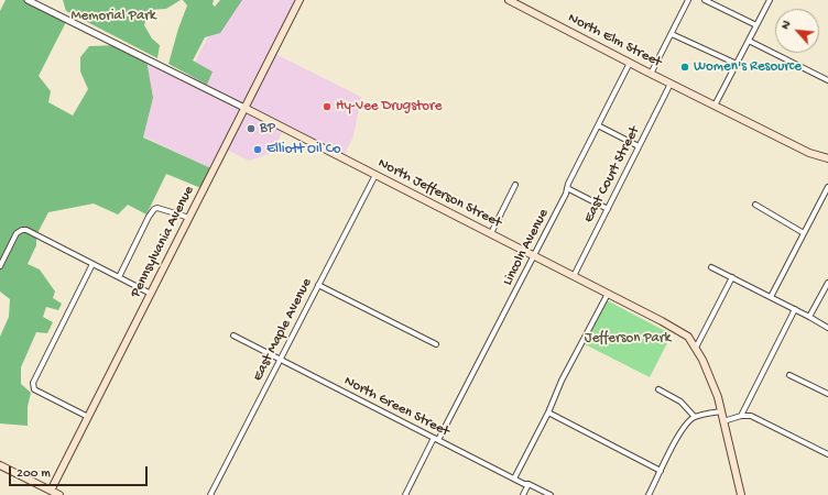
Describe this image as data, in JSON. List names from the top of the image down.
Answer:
{
  "streets": {
    "main road": ["North Elm Street", "North Jefferson Street", "Pennsylvania Avenue"],
    "street": [
      "East Court Street",
      "Lincoln Avenue",
      "East Maple Avenue",
      "North Green Street"
    ]
  },
  "crossings": [
    ["North Elm Street", "East Court Street"],
    ["North Elm Street", "Lincoln Avenue"],
    ["East Court Street", "North Jefferson Street"],
    ["North Jefferson Street", "Pennsylvania Avenue"],
    ["North Jefferson Street", "Lincoln Avenue"],
    ["North Jefferson Street", "East Maple Avenue"],
    ["Lincoln Avenue", "North Green Street"],
    ["East Maple Avenue", "North Green Street"]
  ],
  "parks": ["Memorial Park", "Jefferson Park"],
  "places": [
    "Women's Resource",
    "Hy-Vee Drugstore",
    "BP",
    "Elliott Oil Co"
  ],
  "scale_bar": "200 m",
  "north": "top left"
}
